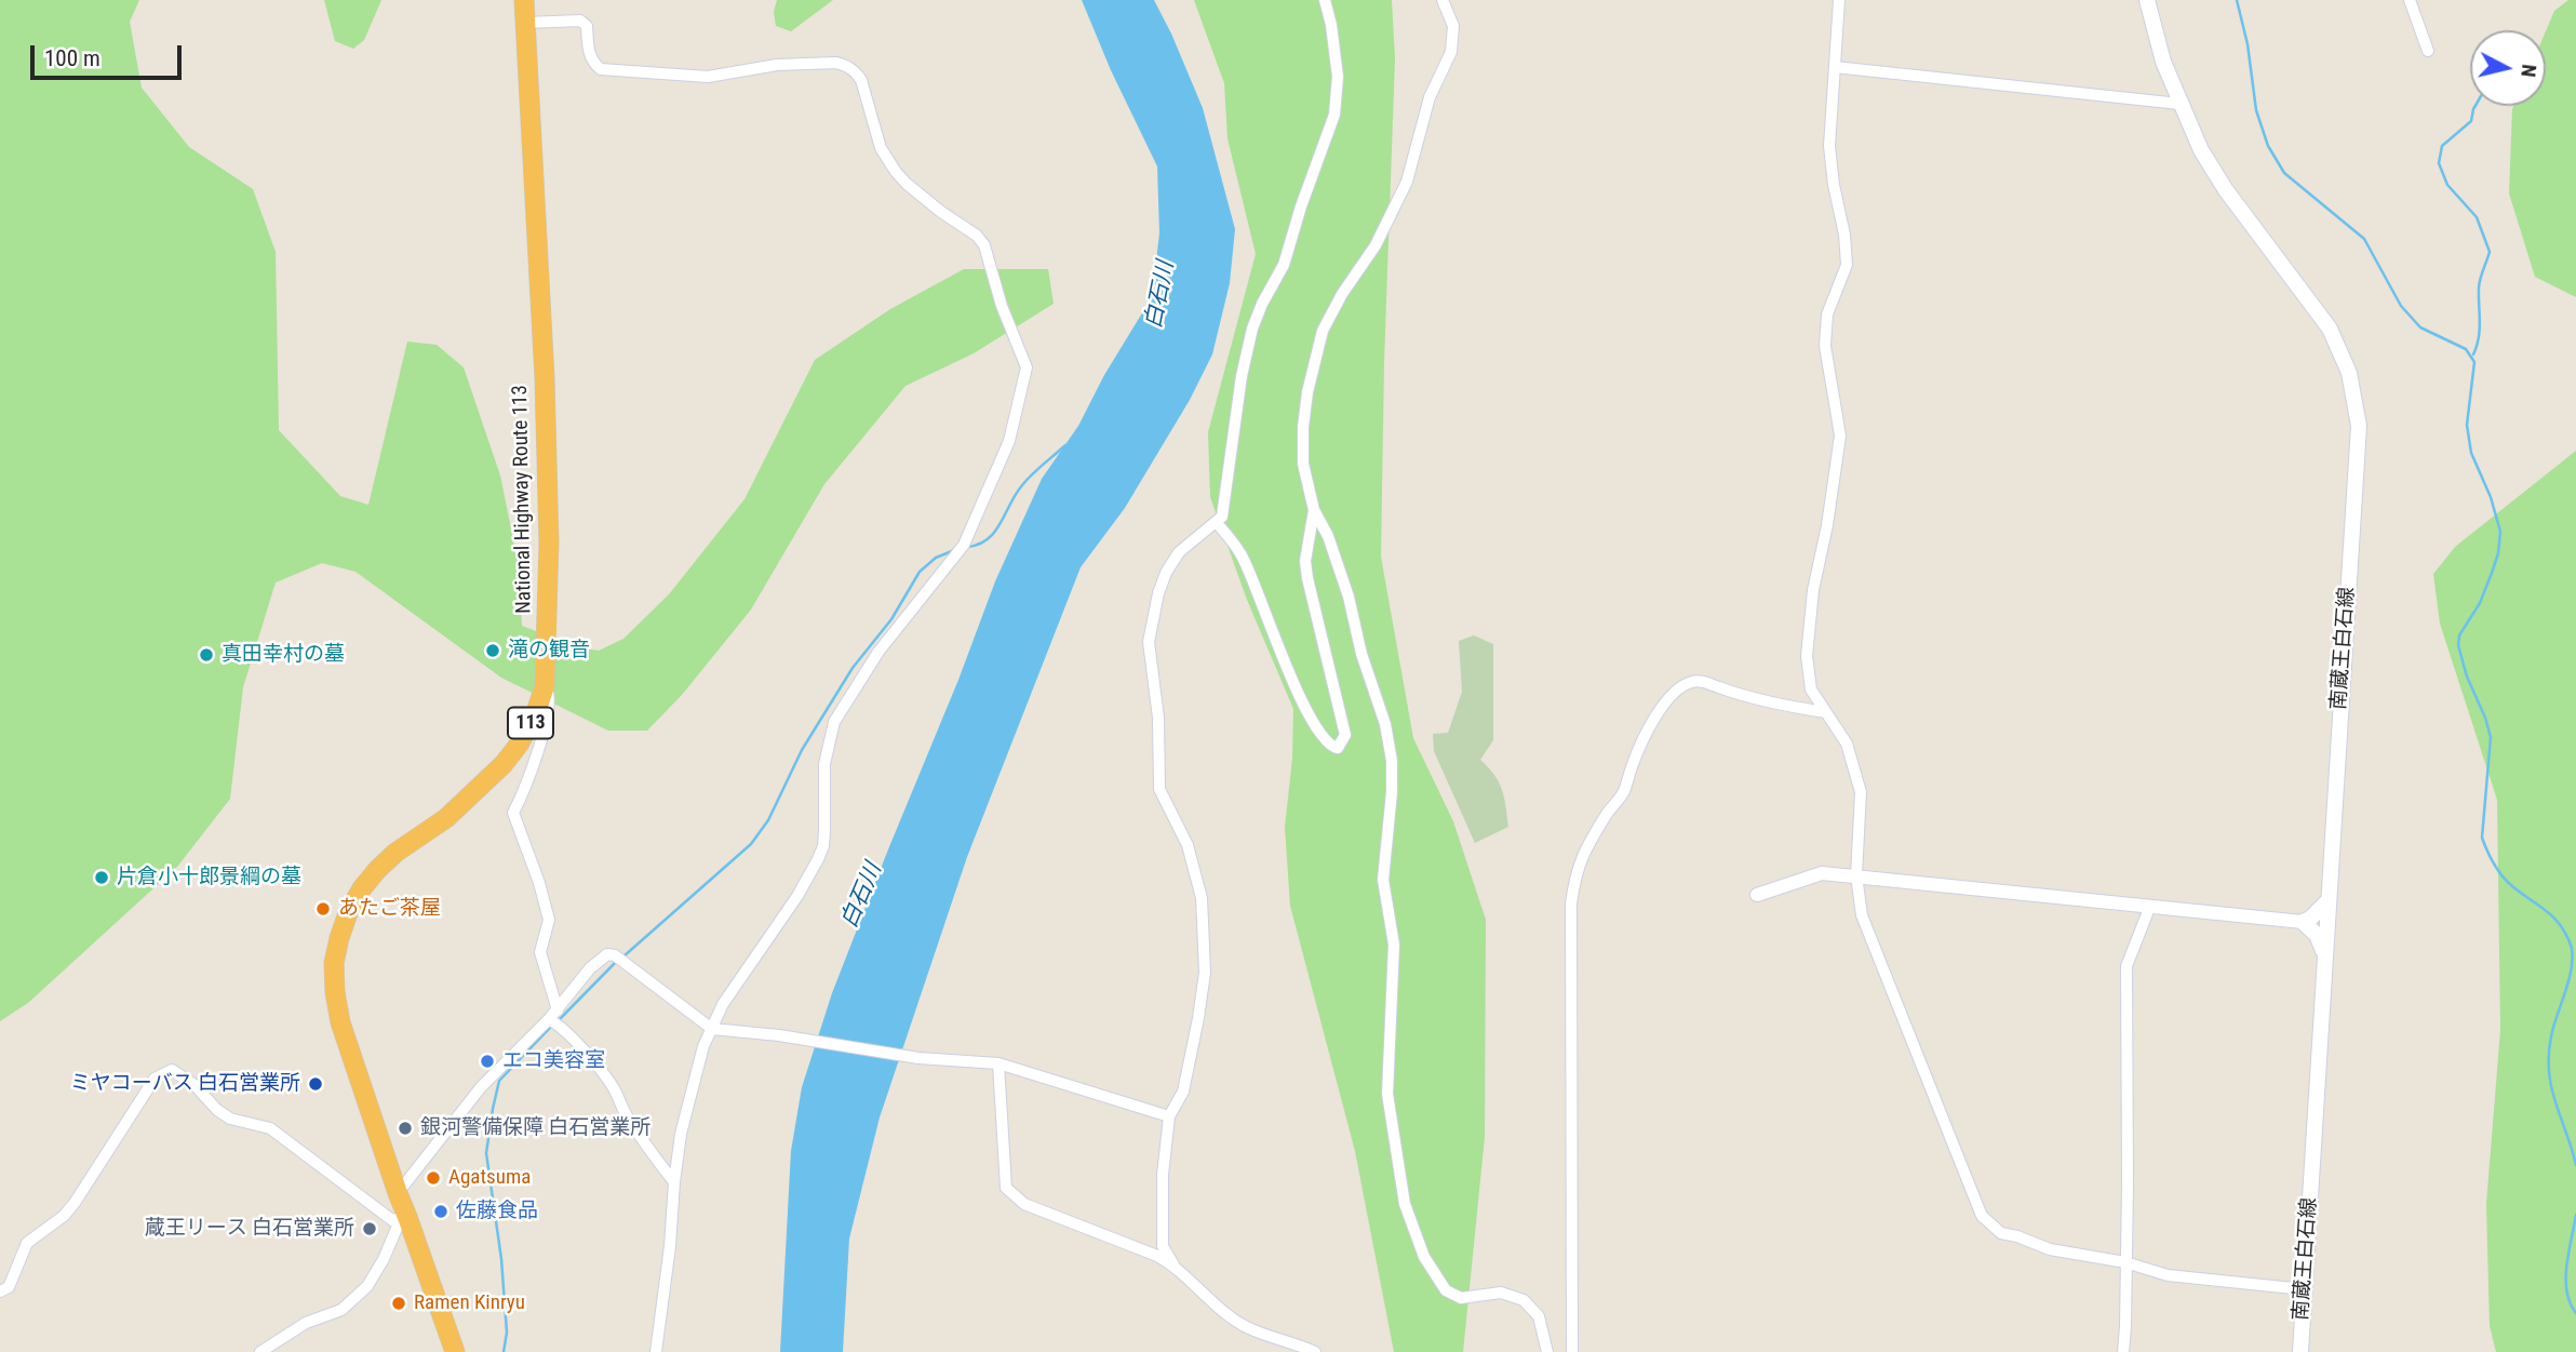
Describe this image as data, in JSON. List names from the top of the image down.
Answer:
{
  "streets": {
    "highway": ["National Highway Route 113", "113"],
    "main road": ["南蔵王白石線"]
  },
  "water": ["白石川"],
  "places": [
    "滝の観音",
    "真田幸村の墓",
    "片倉小十郎景綱の墓",
    "あたご茶屋",
    "エコ美容室",
    "ミヤコーバス 白石営業所",
    "銀河警備保障 白石営業所",
    "Agatsuma",
    "佐藤食品",
    "蔵王リース 白石営業所",
    "Ramen Kinryu"
  ],
  "scale_bar": "100 m",
  "north": "right"
}
